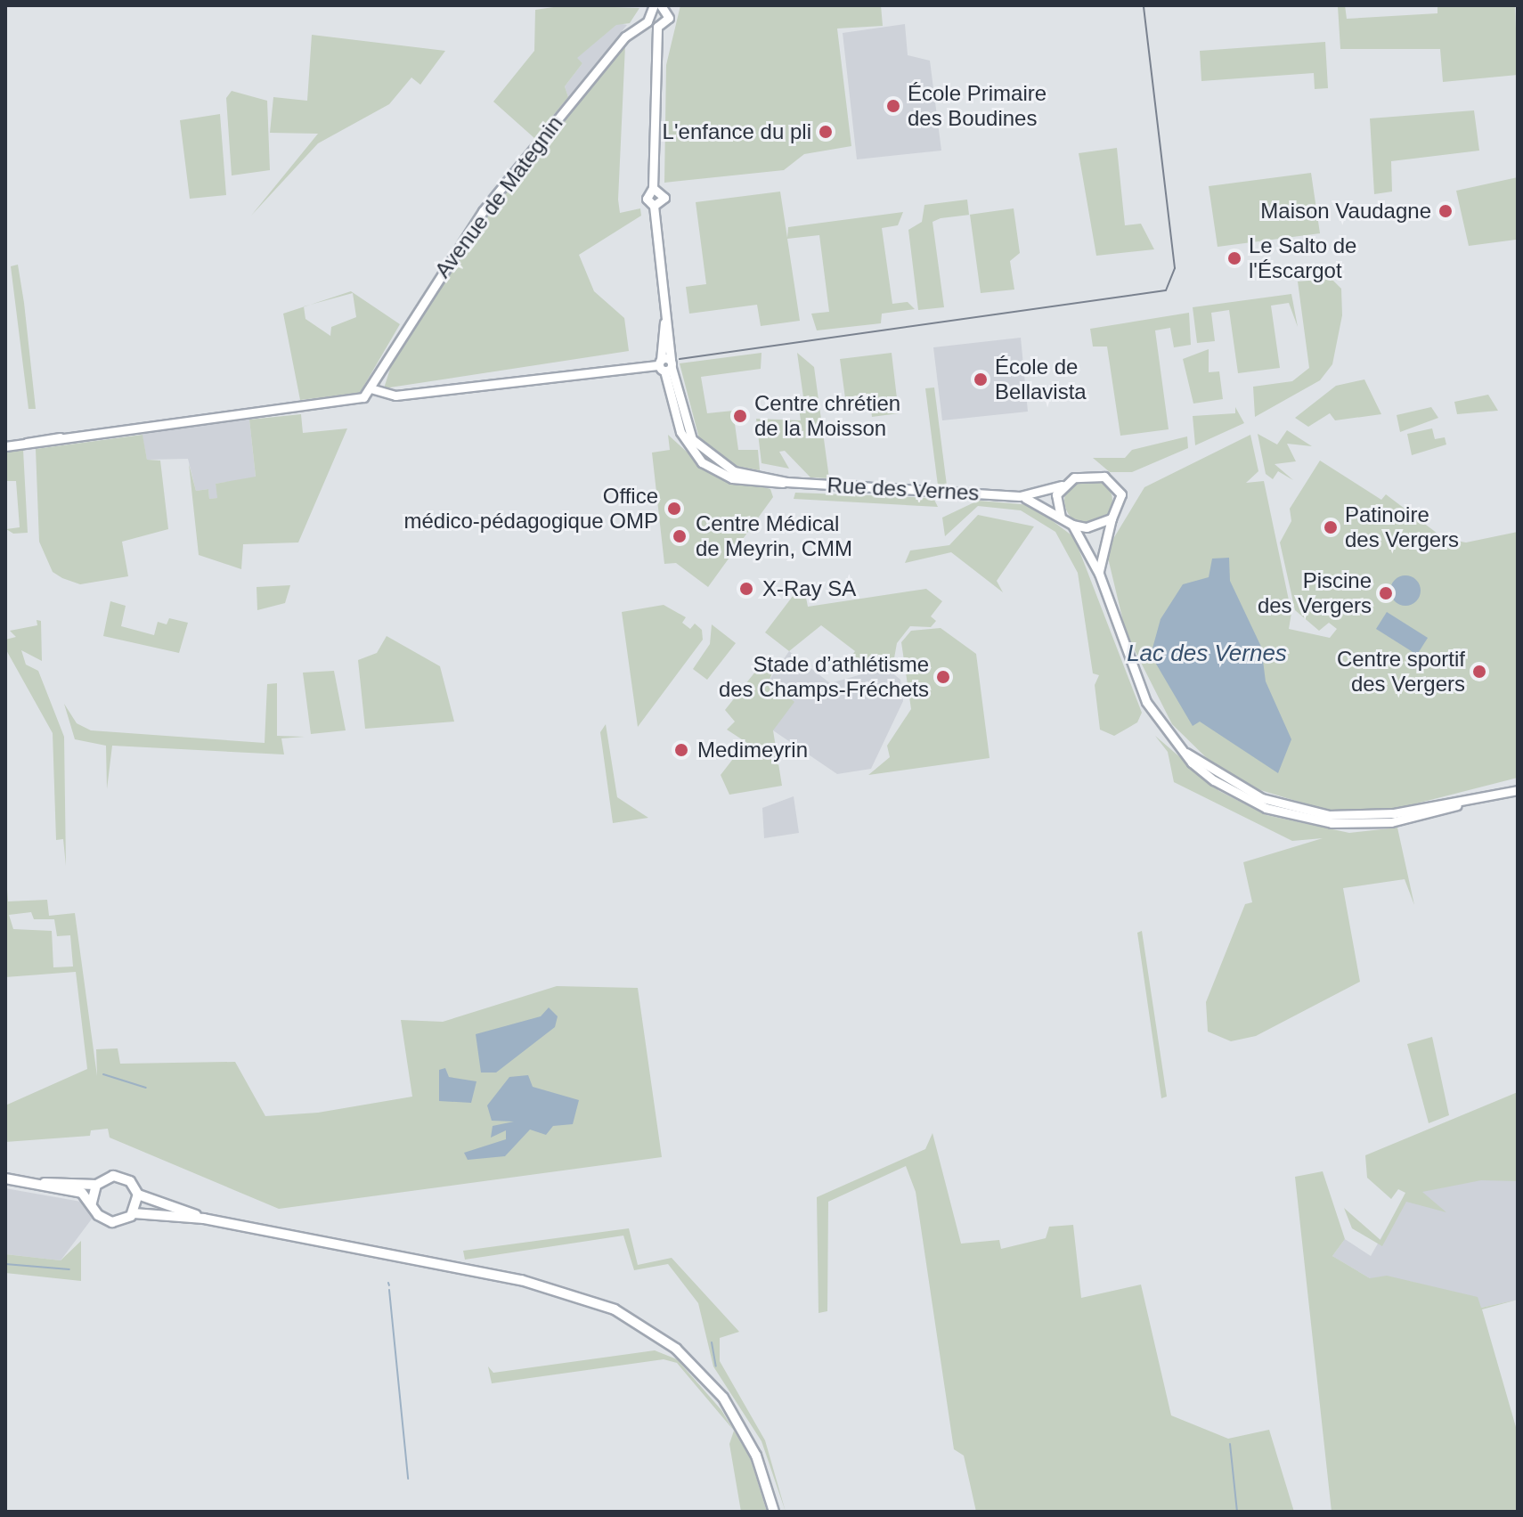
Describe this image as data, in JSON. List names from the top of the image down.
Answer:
{
  "streets": {
    "main road": ["Avenue de Mategnin", "Rue des Vernes"]
  },
  "water": ["Lac des Vernes"],
  "places": [
    "École Primaire des Boudines",
    "L'enfance du pli",
    "Maison Vaudagne",
    "Le Salto de l'Éscargot",
    "École de Bellavista",
    "Centre chrétien de la Moisson",
    "Office médico-pédagogique OMP",
    "Patinoire des Vergers",
    "Centre Médical de Meyrin, CMM",
    "X-Ray SA",
    "Piscine des Vergers",
    "Centre sportif des Vergers",
    "Stade d’athlétisme des Champs-Fréchets",
    "Medimeyrin"
  ]
}
